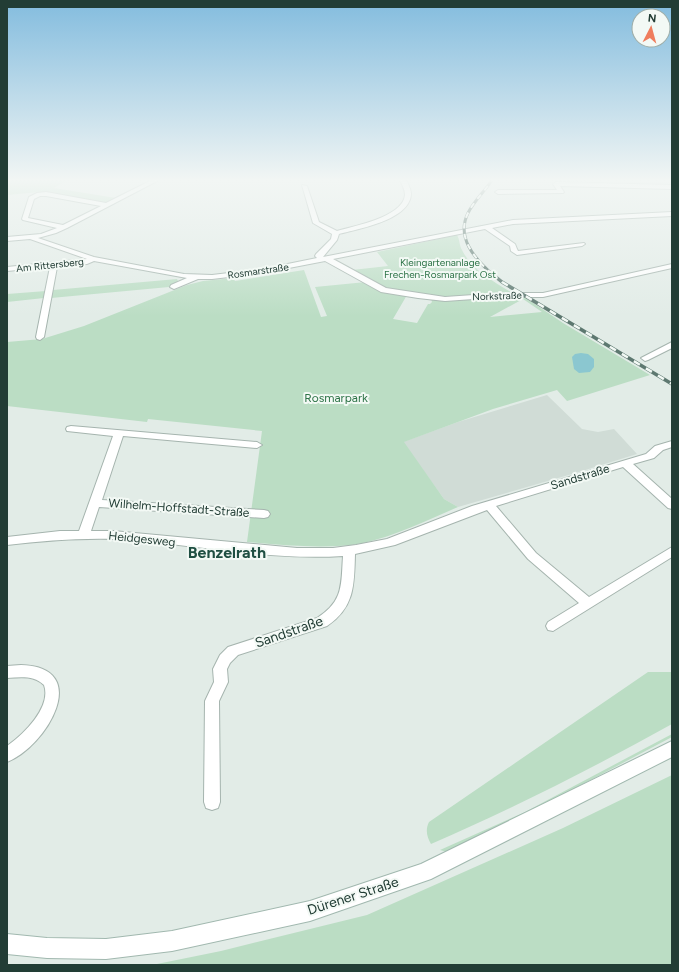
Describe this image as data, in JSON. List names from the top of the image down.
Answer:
{
  "streets": {
    "main road": ["Dürener Straße"],
    "street": [
      "Am Rittersberg",
      "Rosmarstraße",
      "Norkstraße",
      "Sandstraße",
      "Wilhelm-Hoffstadt-Straße",
      "Heidgesweg"
    ]
  },
  "crossings": [
    ["Am Rittersberg", "Rosmarstraße"],
    ["Rosmarstraße", "Norkstraße"],
    ["Sandstraße", "Heidgesweg"],
    ["Wilhelm-Hoffstadt-Straße", "Heidgesweg"]
  ],
  "districts": ["Benzelrath"],
  "parks": ["Kleingartenanlage Frechen-Rosmarpark Ost", "Rosmarpark"],
  "north": "top"
}
